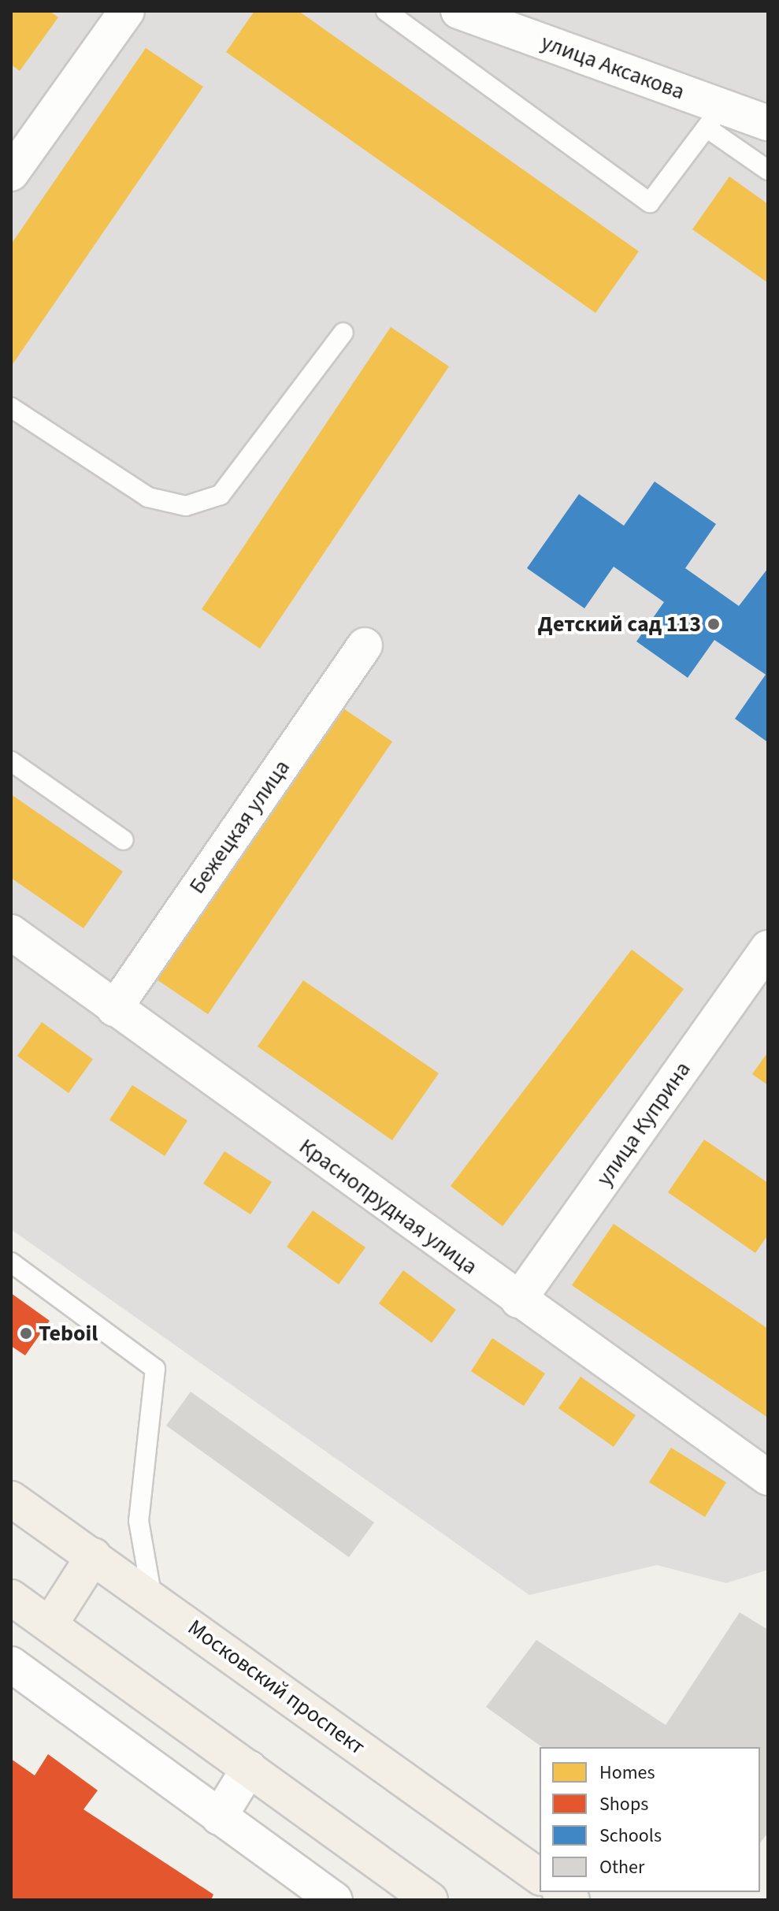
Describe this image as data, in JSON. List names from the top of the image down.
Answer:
{
  "streets": {
    "main road": ["Московский проспект"],
    "street": [
      "улица Аксакова",
      "Бежецкая улица",
      "улица Куприна",
      "Краснопрудная улица"
    ]
  },
  "crossings": [
    ["Бежецкая улица", "Краснопрудная улица"],
    ["улица Куприна", "Краснопрудная улица"]
  ],
  "places": ["Детский сад 113", "Teboil"],
  "legend": [
    "Homes",
    "Shops",
    "Schools",
    "Other"
  ]
}
